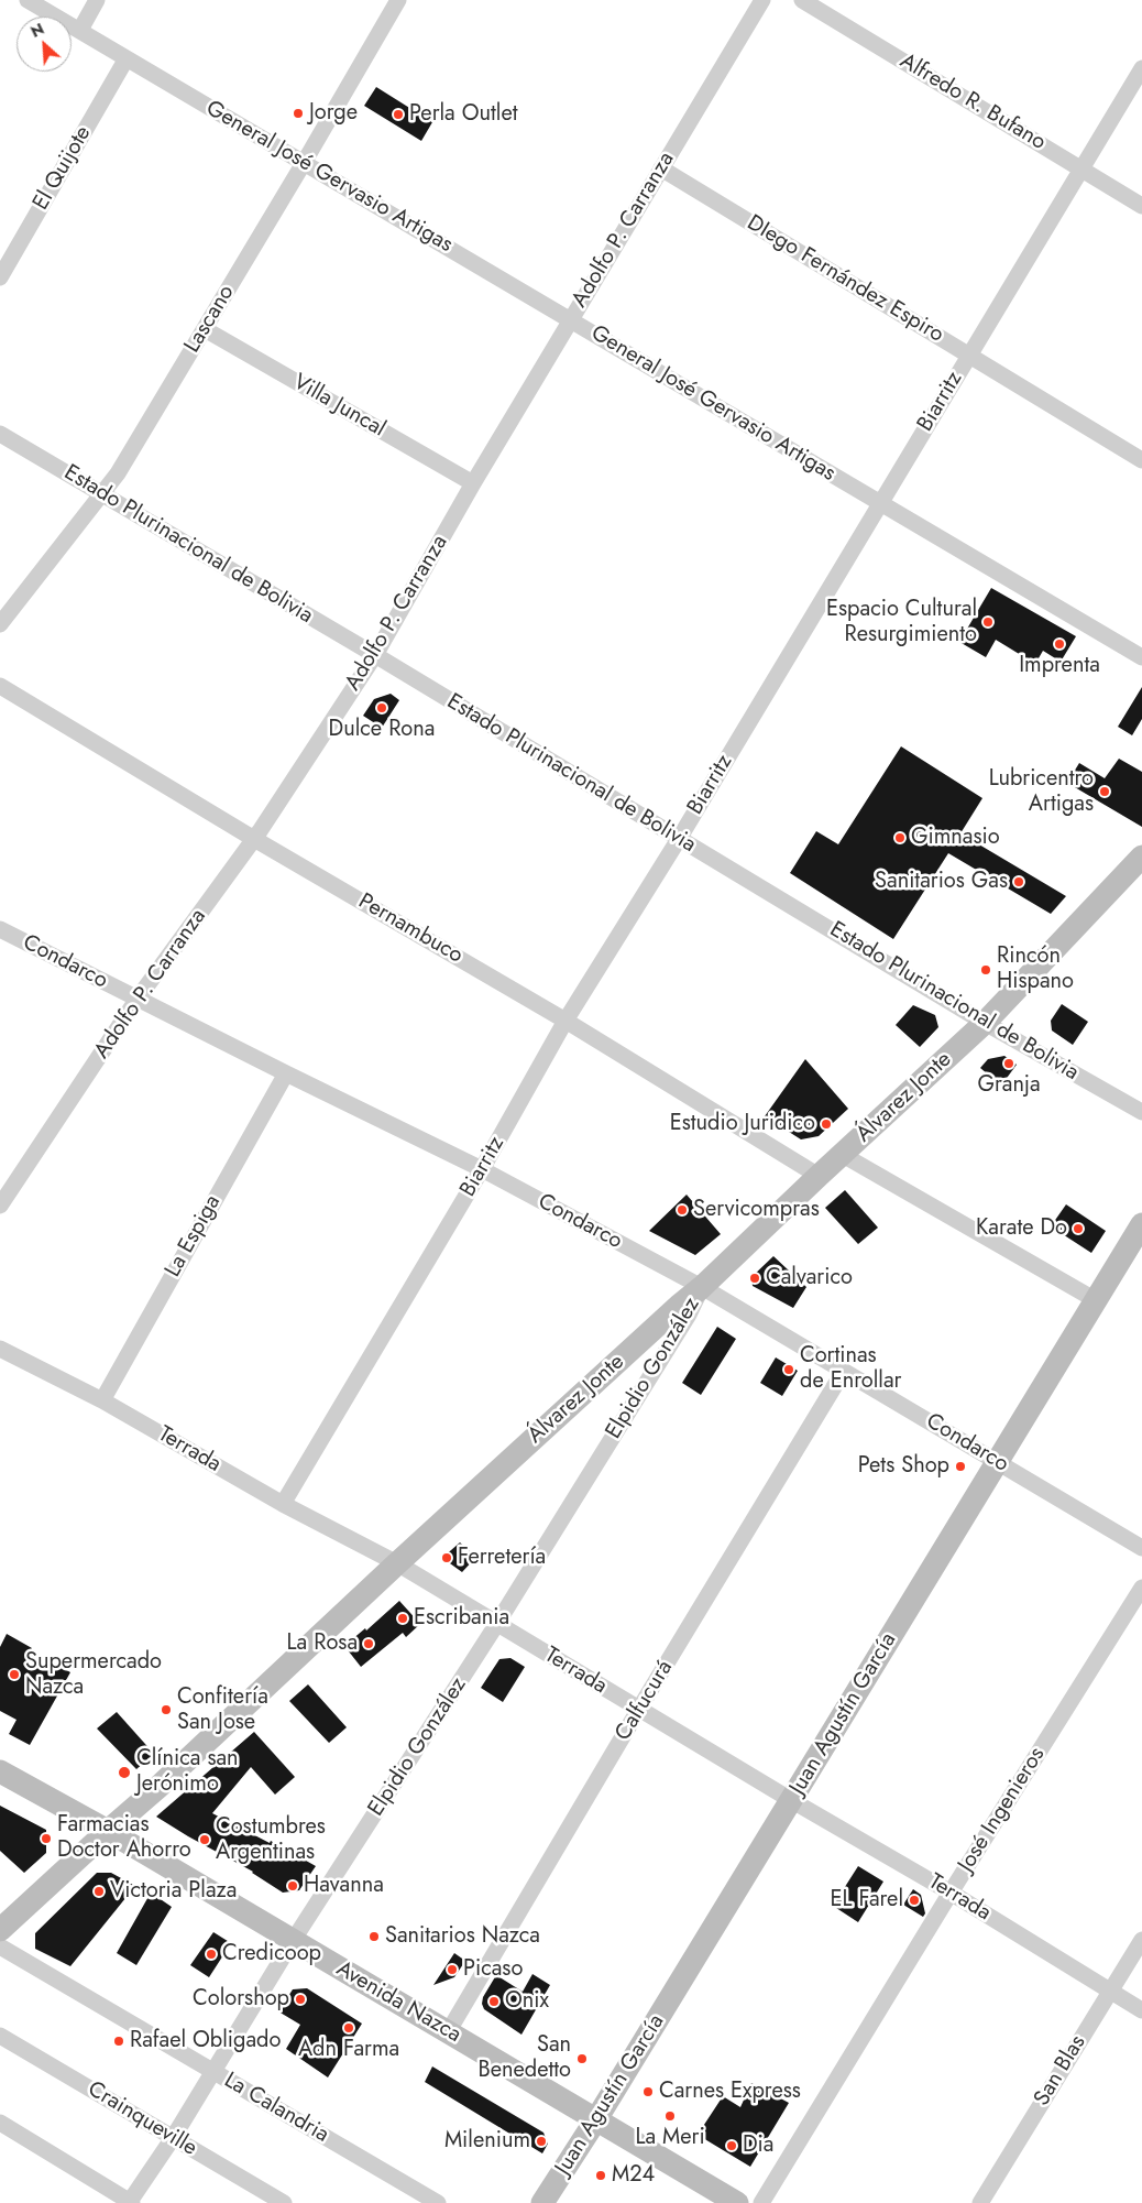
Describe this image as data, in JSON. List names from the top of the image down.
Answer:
{
  "streets": {
    "street": [
      "Alfredo R. Bufano",
      "El Quijote",
      "General José Gervasio Artigas",
      "Adolfo P. Carranza",
      "DIego Fernández Espiro",
      "Lascano",
      "Biarritz",
      "Villa Juncal",
      "Estado Plurinacional de Bolivia",
      "Pernambuco",
      "Condarco",
      "Álvarez Jonte",
      "La Espiga",
      "Elpidio González",
      "Terrada",
      "Calfucurá",
      "Juan Agustín García",
      "José Ingenieros",
      "Avenida Nazca",
      "San Blas",
      "La Calandria",
      "Crainqueville"
    ]
  },
  "crossings": [
    ["Alfredo R. Bufano", "Biarritz"],
    ["El Quijote", "General José Gervasio Artigas"],
    ["General José Gervasio Artigas", "Adolfo P. Carranza"],
    ["General José Gervasio Artigas", "Lascano"],
    ["General José Gervasio Artigas", "Biarritz"],
    ["Adolfo P. Carranza", "DIego Fernández Espiro"],
    ["Adolfo P. Carranza", "Villa Juncal"],
    ["Adolfo P. Carranza", "Estado Plurinacional de Bolivia"],
    ["Adolfo P. Carranza", "Pernambuco"],
    ["Adolfo P. Carranza", "Condarco"],
    ["DIego Fernández Espiro", "Biarritz"],
    ["Lascano", "Villa Juncal"],
    ["Lascano", "Estado Plurinacional de Bolivia"],
    ["Biarritz", "Estado Plurinacional de Bolivia"],
    ["Biarritz", "Pernambuco"],
    ["Biarritz", "Condarco"],
    ["Biarritz", "Terrada"],
    ["Estado Plurinacional de Bolivia", "Álvarez Jonte"],
    ["Pernambuco", "Álvarez Jonte"],
    ["Condarco", "Álvarez Jonte"],
    ["Condarco", "La Espiga"],
    ["Condarco", "Elpidio González"],
    ["Condarco", "Calfucurá"],
    ["Condarco", "Juan Agustín García"],
    ["Álvarez Jonte", "Elpidio González"],
    ["Álvarez Jonte", "Terrada"],
    ["Álvarez Jonte", "Avenida Nazca"],
    ["La Espiga", "Terrada"],
    ["Elpidio González", "Terrada"],
    ["Elpidio González", "Avenida Nazca"],
    ["Elpidio González", "La Calandria"],
    ["Elpidio González", "Crainqueville"],
    ["Terrada", "Calfucurá"],
    ["Terrada", "Juan Agustín García"],
    ["Terrada", "José Ingenieros"],
    ["Terrada", "San Blas"],
    ["Calfucurá", "Avenida Nazca"],
    ["Juan Agustín García", "Avenida Nazca"]
  ],
  "places": [
    "Jorge",
    "Perla Outlet",
    "Espacio Cultural Resurgimiento",
    "Imprenta",
    "Dulce Rona",
    "Lubricentro Artigas",
    "Gimnasio",
    "Sanitarios Gas",
    "Rincón Hispano",
    "Granja",
    "Estudio Juridico",
    "Servicompras",
    "Karate Do",
    "Calvarico",
    "Cortinas de Enrollar",
    "Pets Shop",
    "Ferretería",
    "Escribania",
    "La Rosa",
    "Supermercado Nazca",
    "Confitería San Jose",
    "Clínica san Jerónimo",
    "Farmacias Doctor Ahorro",
    "Costumbres Argentinas",
    "Havanna",
    "Victoria Plaza",
    "EL Farel",
    "Sanitarios Nazca",
    "Credicoop",
    "Picaso",
    "Colorshop",
    "Onix",
    "Adn Farma",
    "Rafael Obligado",
    "San Benedetto",
    "Carnes Express",
    "La Meri",
    "Milenium",
    "Dia",
    "M24"
  ],
  "north": "top left"
}
